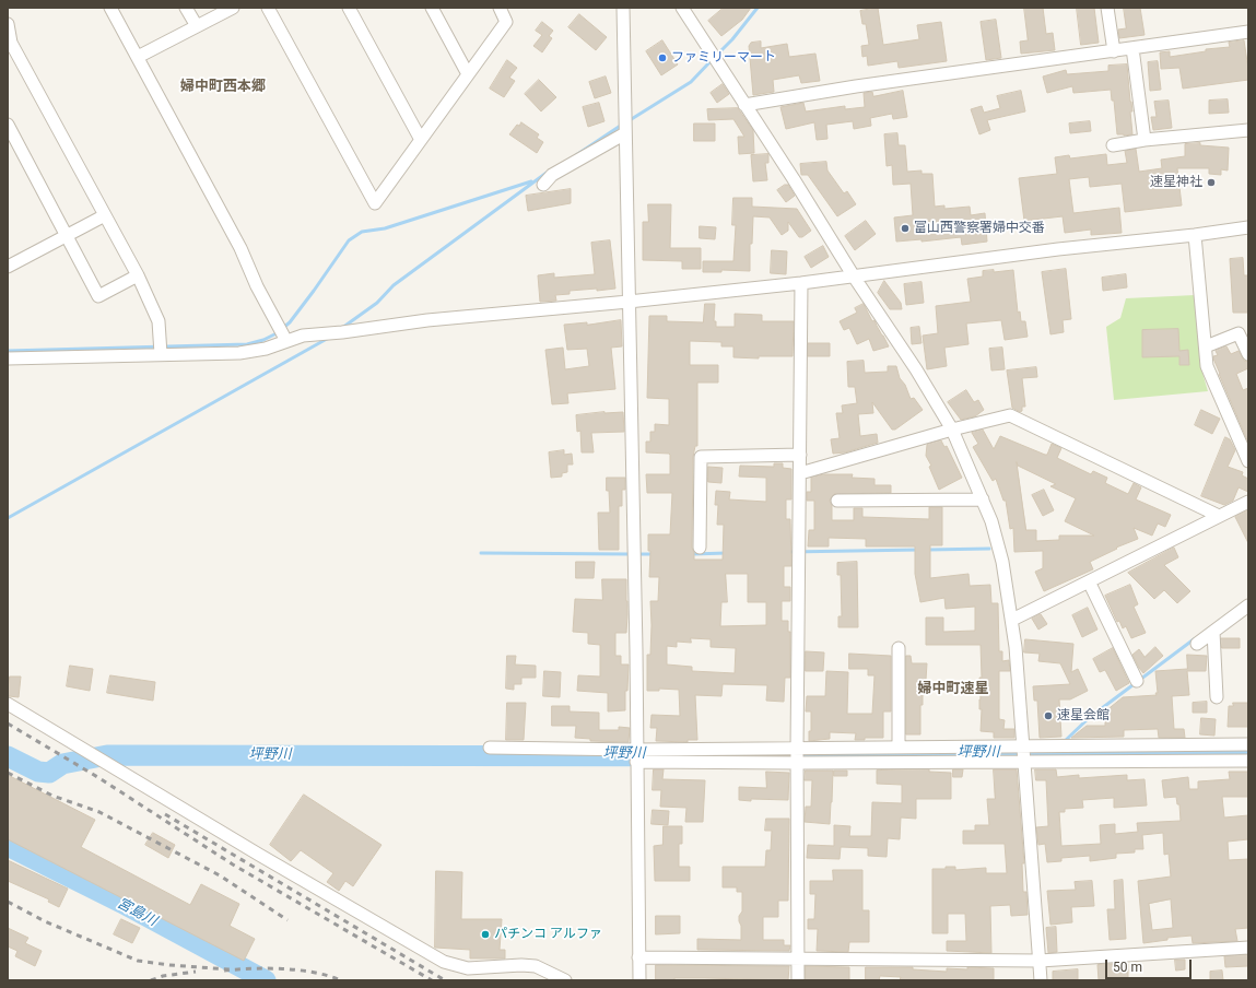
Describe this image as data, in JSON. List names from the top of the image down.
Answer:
{
  "districts": ["婦中町西本郷", "婦中町速星"],
  "water": ["坪野川", "宮島川"],
  "places": [
    "ファミリーマート",
    "速星神社",
    "富山西警察署婦中交番",
    "速星会館",
    "パチンコ アルファ"
  ],
  "scale_bar": "50 m"
}
